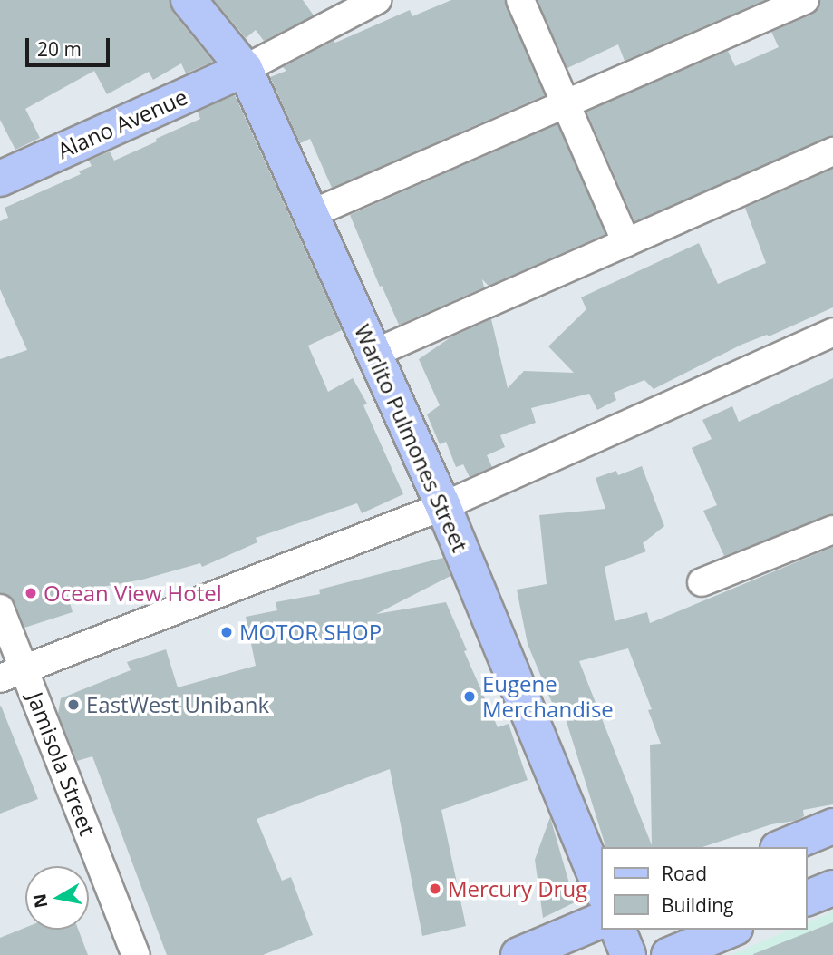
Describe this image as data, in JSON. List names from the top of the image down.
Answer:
{
  "streets": {
    "street": ["Alano Avenue", "Warlito Pulmones Street", "Jamisola Street"]
  },
  "crossings": [
    ["Alano Avenue", "Warlito Pulmones Street"]
  ],
  "places": [
    "Ocean View Hotel",
    "MOTOR SHOP",
    "Eugene Merchandise",
    "EastWest Unibank",
    "Mercury Drug"
  ],
  "legend": ["Road", "Building"],
  "scale_bar": "20 m",
  "north": "left"
}
